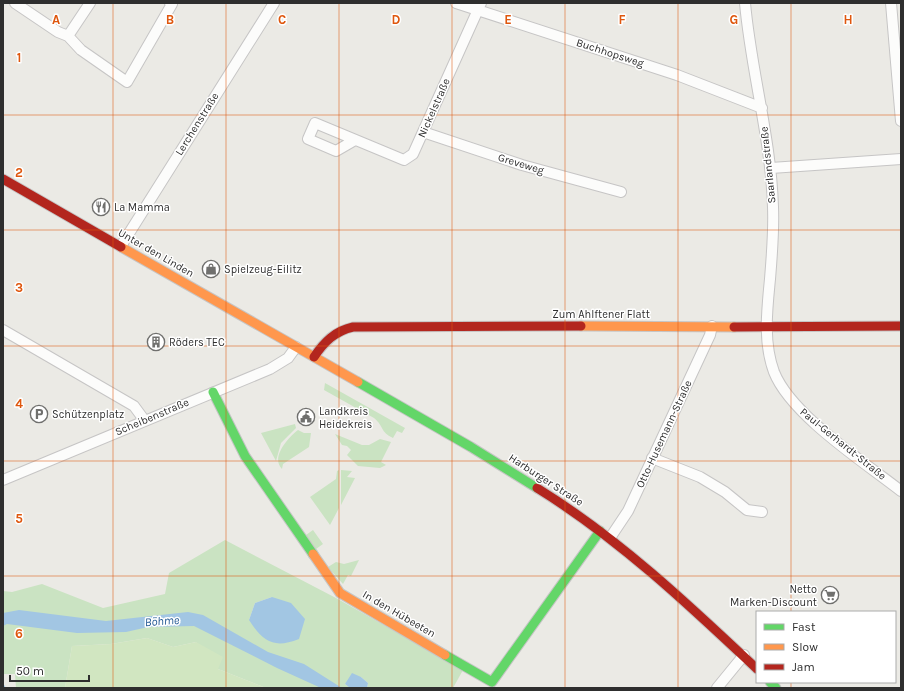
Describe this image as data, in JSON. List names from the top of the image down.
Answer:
{
  "streets": {
    "street": [
      "Buchhopsweg",
      "Nickelstraße",
      "Lerchenstraße",
      "Greveweg",
      "Saarlandstraße",
      "Unter den Linden",
      "Zum Ahlftener Flatt",
      "Scheibenstraße",
      "Otto-Husemann-Straße",
      "Paul-Gerhardt-Straße",
      "Harburger Straße",
      "In den Hübeeten"
    ]
  },
  "crossings": [
    ["Buchhopsweg", "Nickelstraße"],
    ["Buchhopsweg", "Saarlandstraße"],
    ["Nickelstraße", "Greveweg"],
    ["Lerchenstraße", "Unter den Linden"],
    ["Saarlandstraße", "Zum Ahlftener Flatt"],
    ["Saarlandstraße", "Paul-Gerhardt-Straße"],
    ["Unter den Linden", "Scheibenstraße"],
    ["Unter den Linden", "Harburger Straße"],
    ["Zum Ahlftener Flatt", "Otto-Husemann-Straße"],
    ["Zum Ahlftener Flatt", "Paul-Gerhardt-Straße"],
    ["Zum Ahlftener Flatt", "Harburger Straße"],
    ["Scheibenstraße", "Harburger Straße"],
    ["Scheibenstraße", "In den Hübeeten"],
    ["Otto-Husemann-Straße", "Harburger Straße"],
    ["Harburger Straße", "In den Hübeeten"]
  ],
  "water": ["Böhme"],
  "places": {
    "restaurant": ["La Mamma"],
    "shop": ["Spielzeug-Eilitz"],
    "building": ["Röders TEC"],
    "parking": ["Schützenplatz"],
    "public building": ["Landkreis Heidekreis"],
    "supermarket": ["Netto Marken-Discount"]
  },
  "legend": ["Fast", "Slow", "Jam"],
  "scale_bar": "50 m",
  "grid": {
    "columns": [
      "A",
      "B",
      "C",
      "D",
      "E",
      "F",
      "G",
      "H"
    ],
    "rows": [
      "1",
      "2",
      "3",
      "4",
      "5",
      "6"
    ]
  }
}
